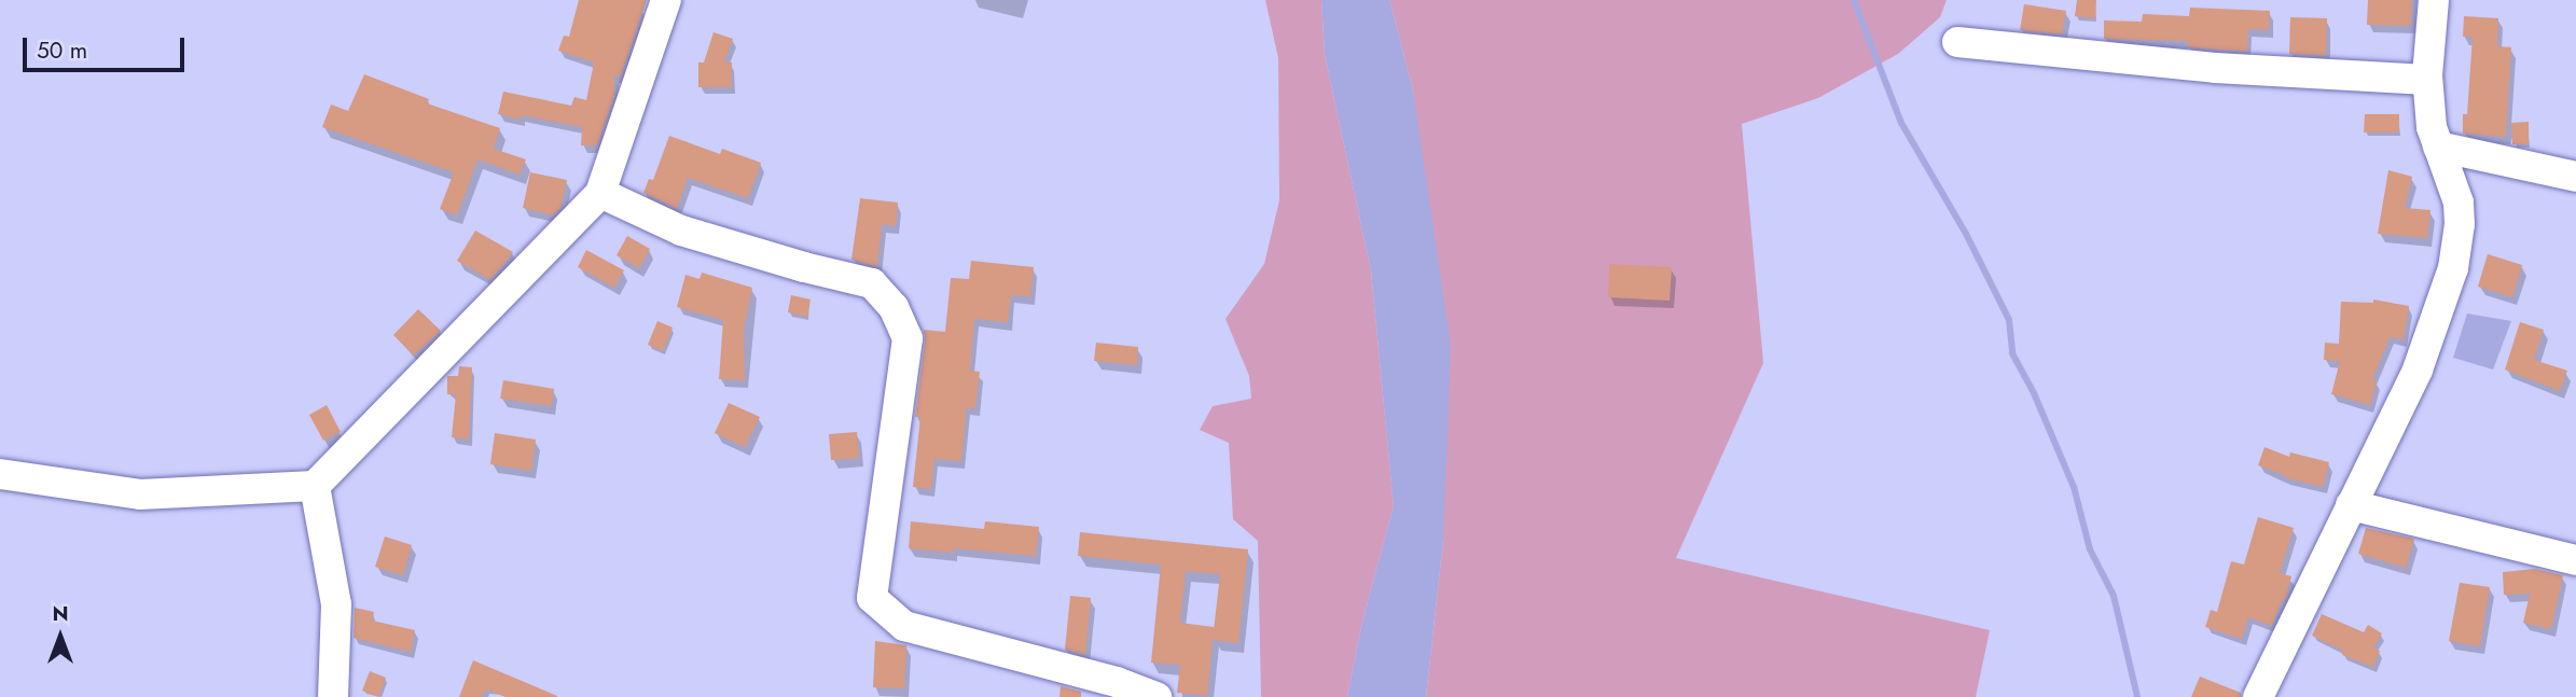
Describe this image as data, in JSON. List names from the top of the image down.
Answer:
{
  "scale_bar": "50 m",
  "north": "top"
}
